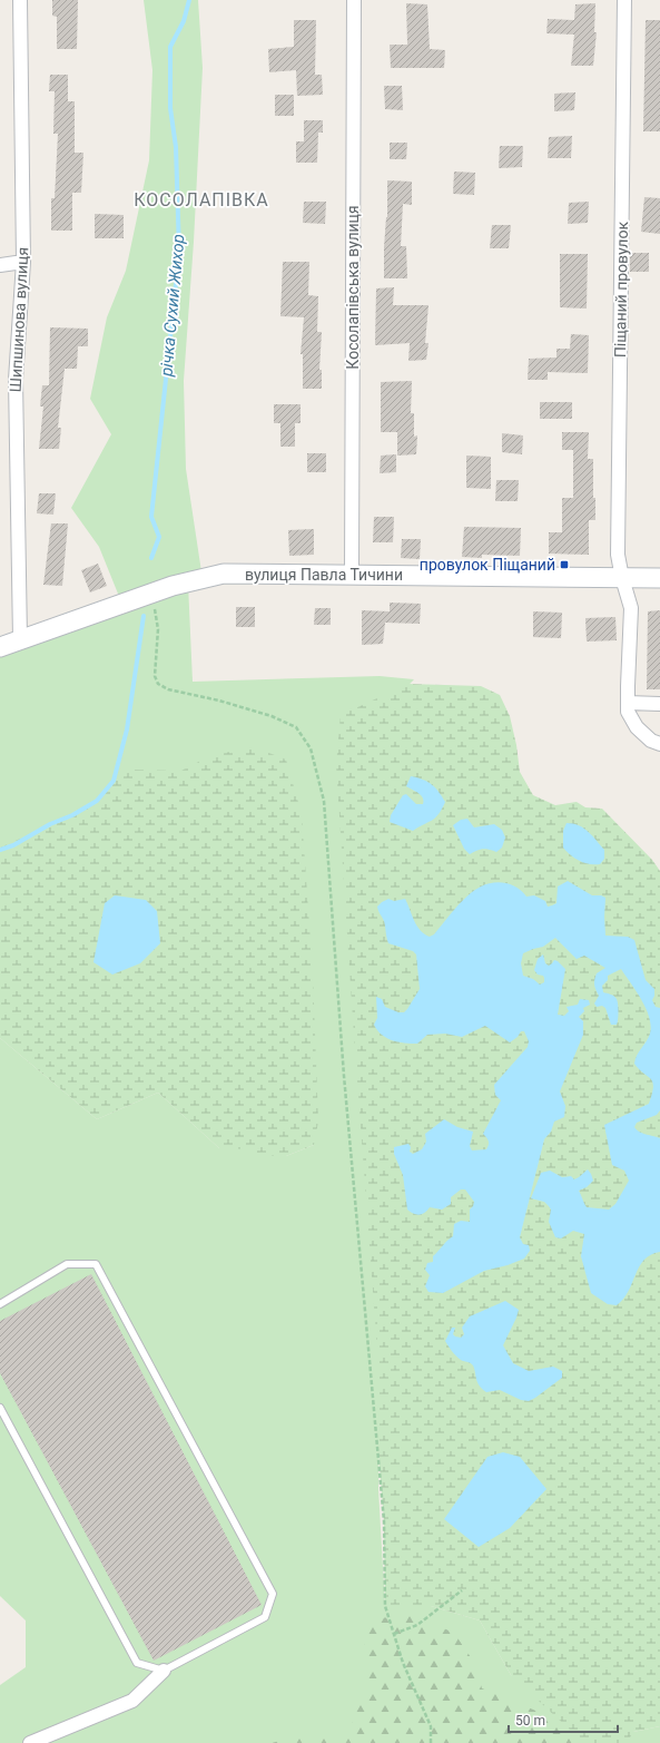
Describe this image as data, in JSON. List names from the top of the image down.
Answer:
{
  "streets": {
    "main road": ["вулиця Павла Тичини"],
    "street": ["Косолапівська вулиця", "Піщаний провулок", "Шипшинова вулиця"]
  },
  "crossings": [
    ["Косолапівська вулиця", "вулиця Павла Тичини"],
    ["Піщаний провулок", "вулиця Павла Тичини"],
    ["Шипшинова вулиця", "вулиця Павла Тичини"]
  ],
  "districts": ["КОСОЛАПІВКА"],
  "water": ["річка Сухий Жихор"],
  "places": {
    "transit": ["провулок Піщаний"]
  },
  "scale_bar": "50 m"
}
